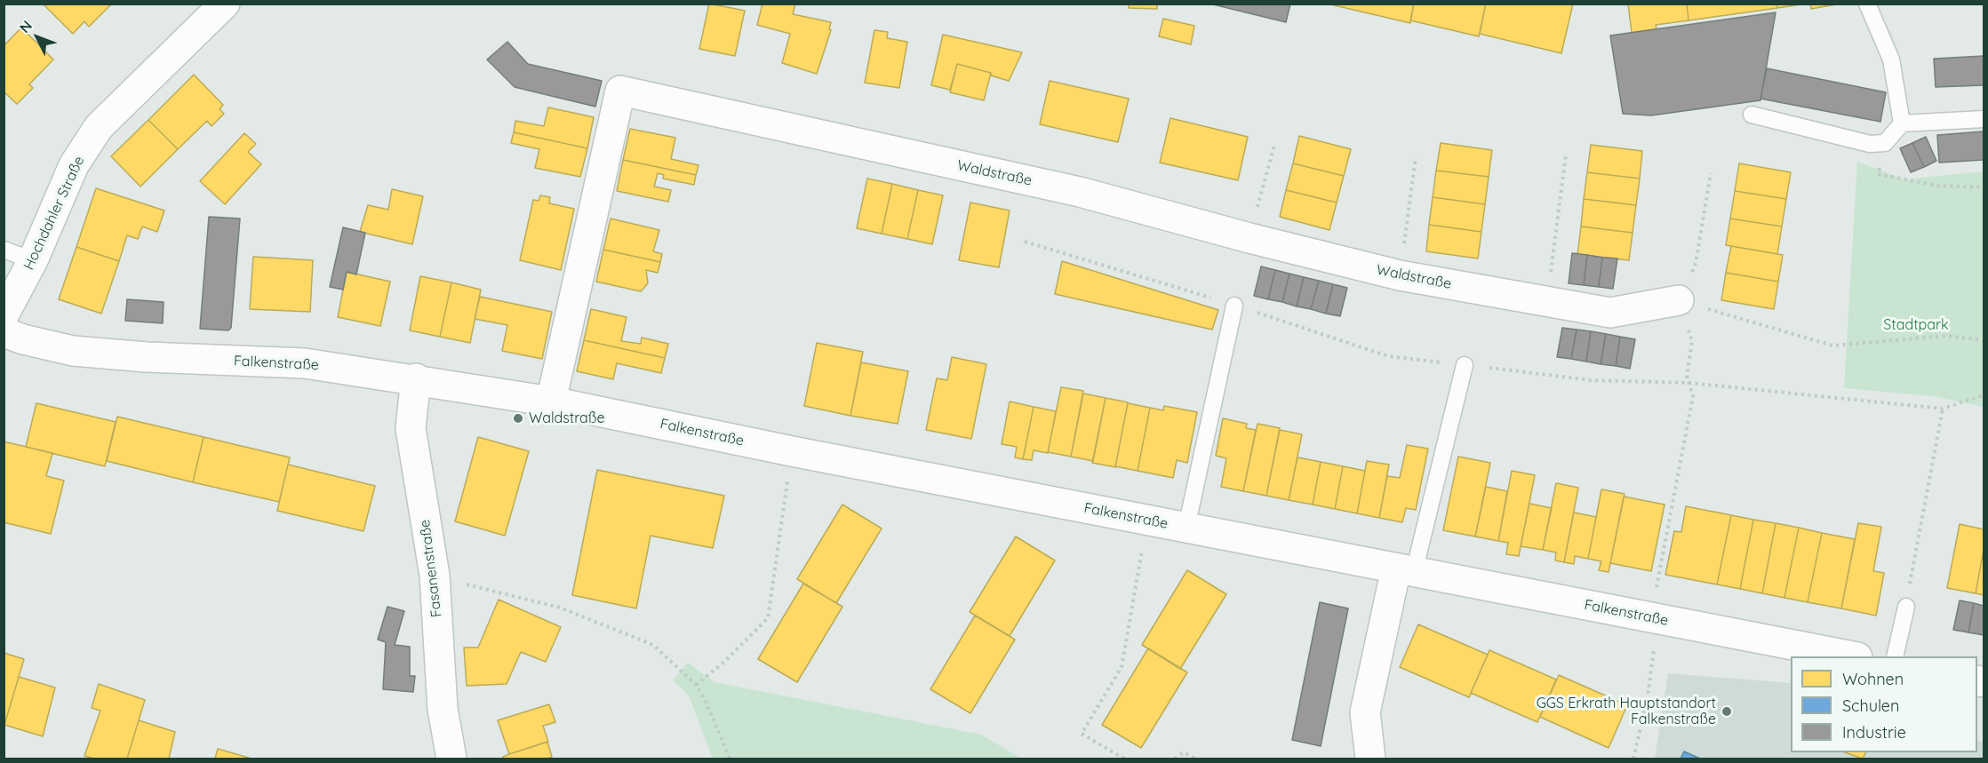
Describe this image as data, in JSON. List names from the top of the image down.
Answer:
{
  "streets": {
    "street": [
      "Waldstraße",
      "Hochdahler Straße",
      "Falkenstraße",
      "Fasanenstraße"
    ]
  },
  "crossings": [
    ["Waldstraße", "Falkenstraße"],
    ["Falkenstraße", "Fasanenstraße"]
  ],
  "parks": ["Stadtpark"],
  "places": ["Waldstraße", "GGS Erkrath Hauptstandort Falkenstraße"],
  "legend": ["Wohnen", "Schulen", "Industrie"],
  "north": "top left"
}
